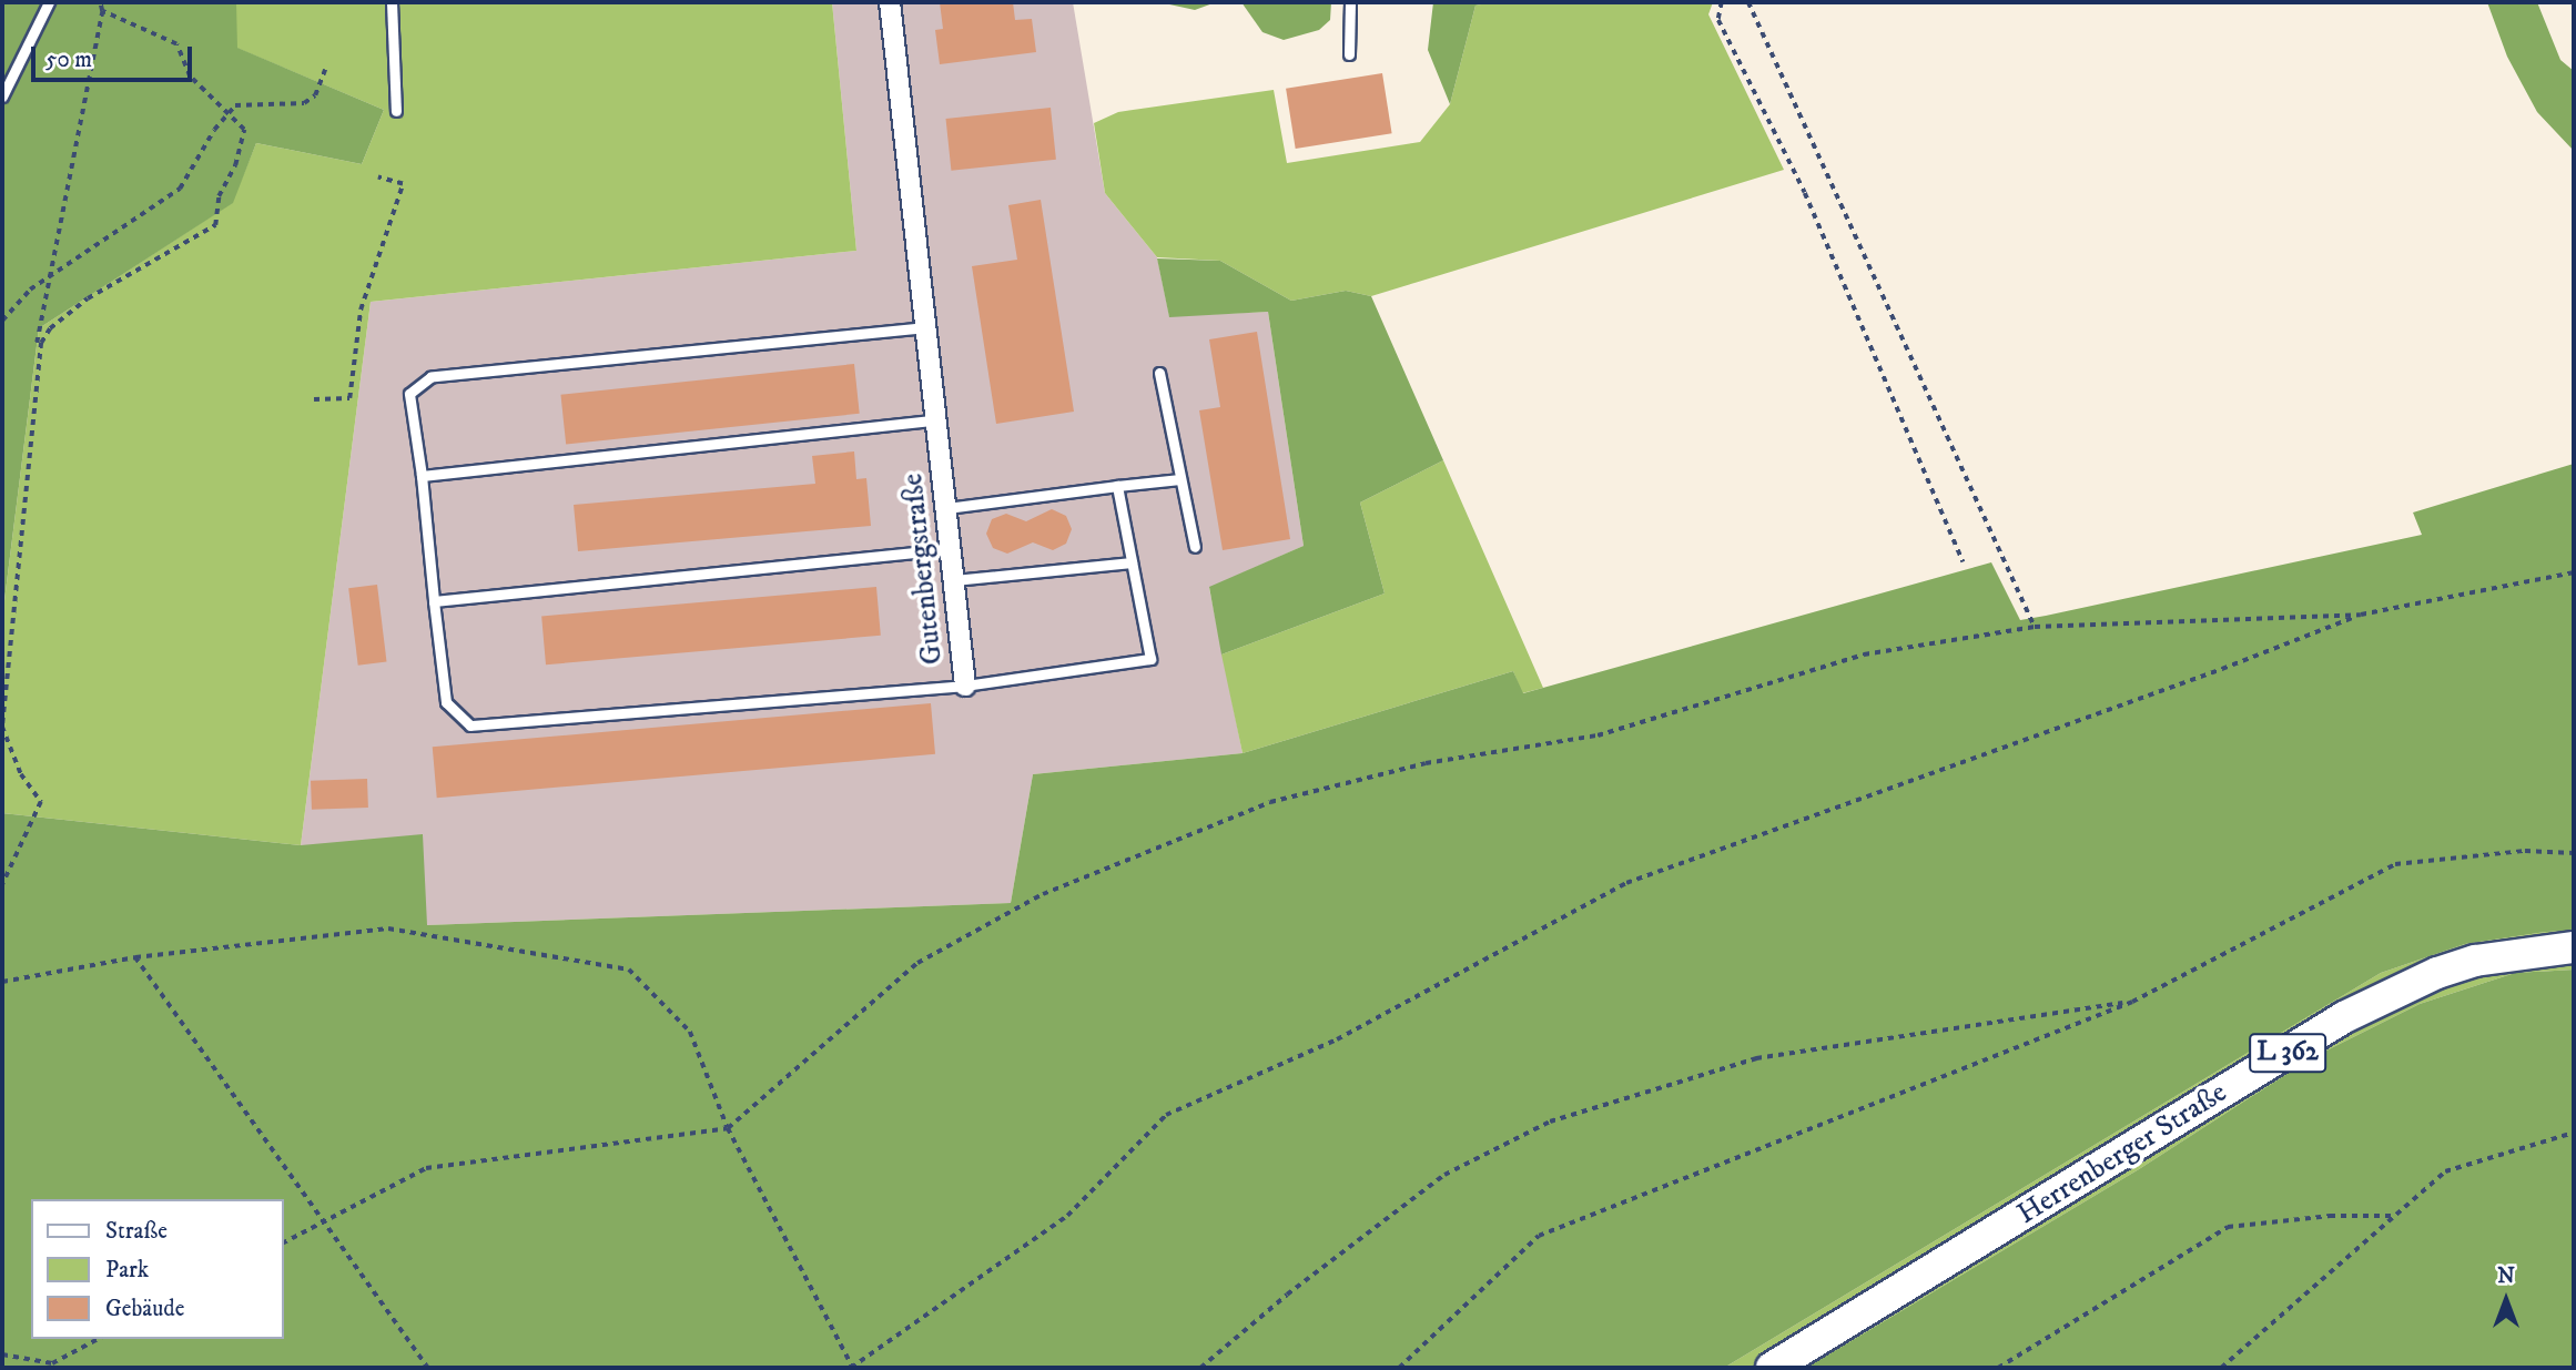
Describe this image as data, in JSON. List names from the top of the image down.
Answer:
{
  "streets": {
    "main road": ["L 362", "Herrenberger Straße"],
    "street": ["Gutenbergstraße"]
  },
  "legend": ["Straße", "Park", "Gebäude"],
  "scale_bar": "50 m",
  "north": "top"
}
